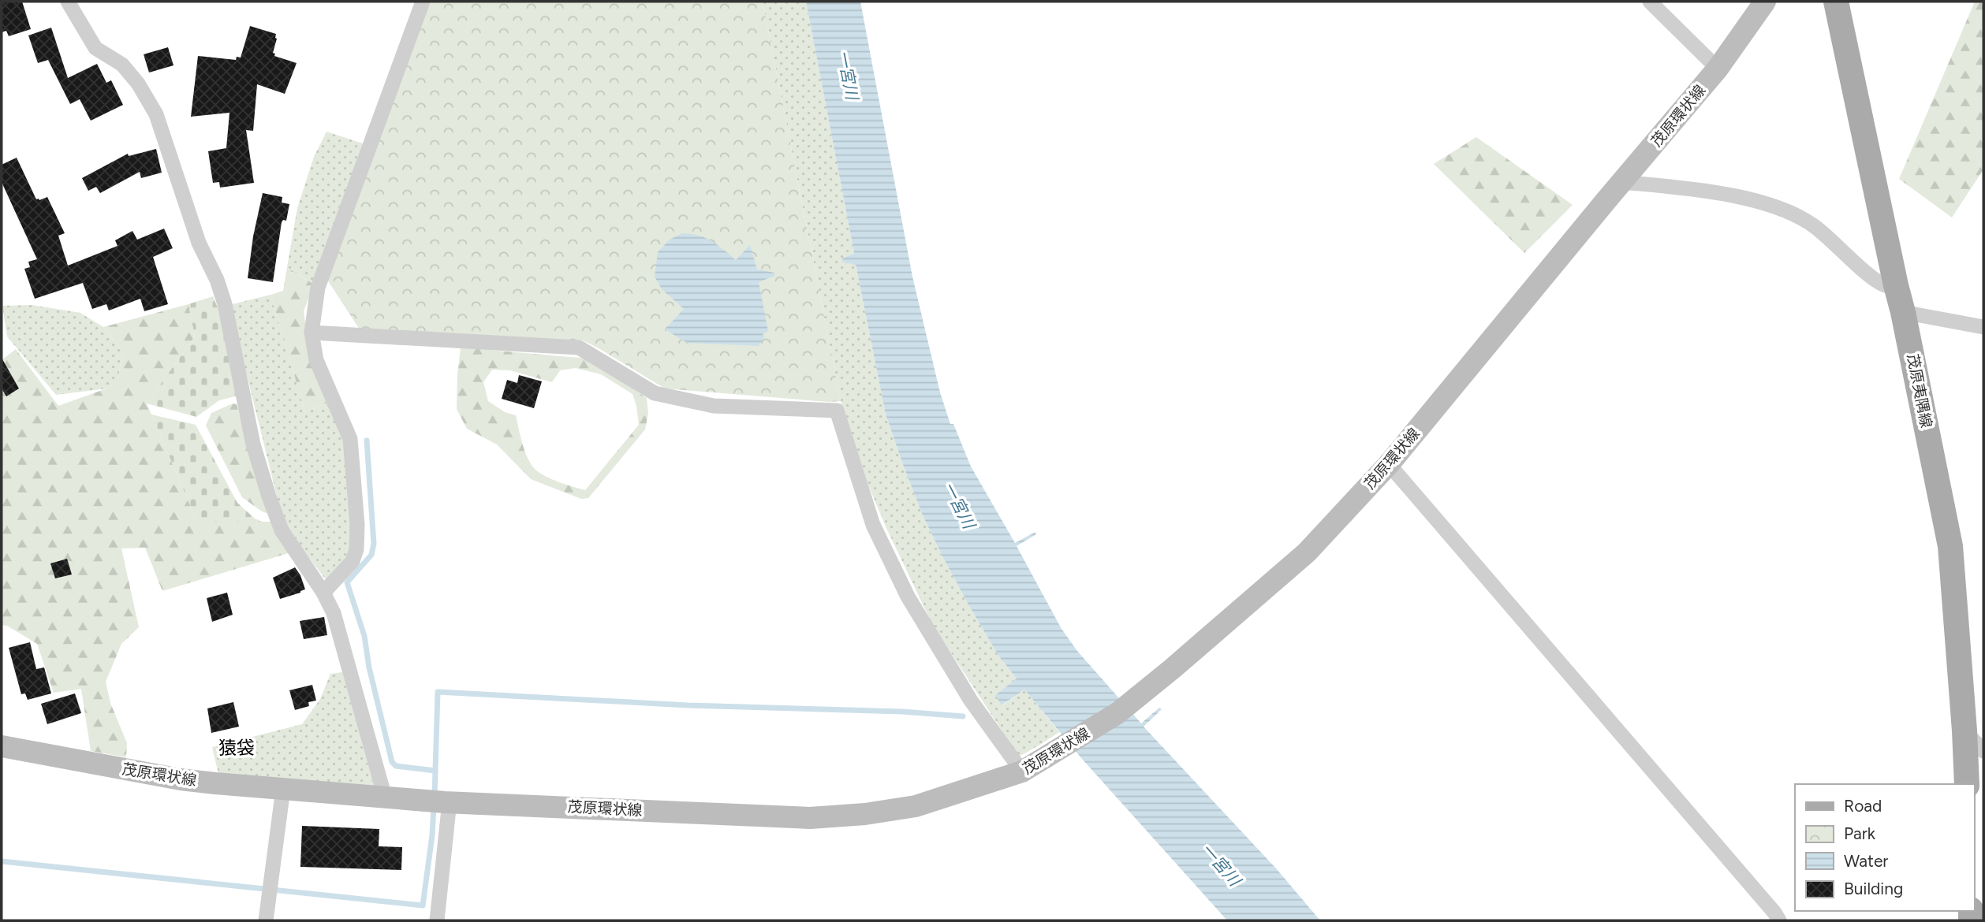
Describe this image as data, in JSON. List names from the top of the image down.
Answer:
{
  "streets": {
    "main road": ["茂原環状線", "茂原夷隅線"]
  },
  "districts": ["猿袋"],
  "water": ["一宮川"],
  "legend": [
    "Road",
    "Park",
    "Water",
    "Building"
  ]
}
